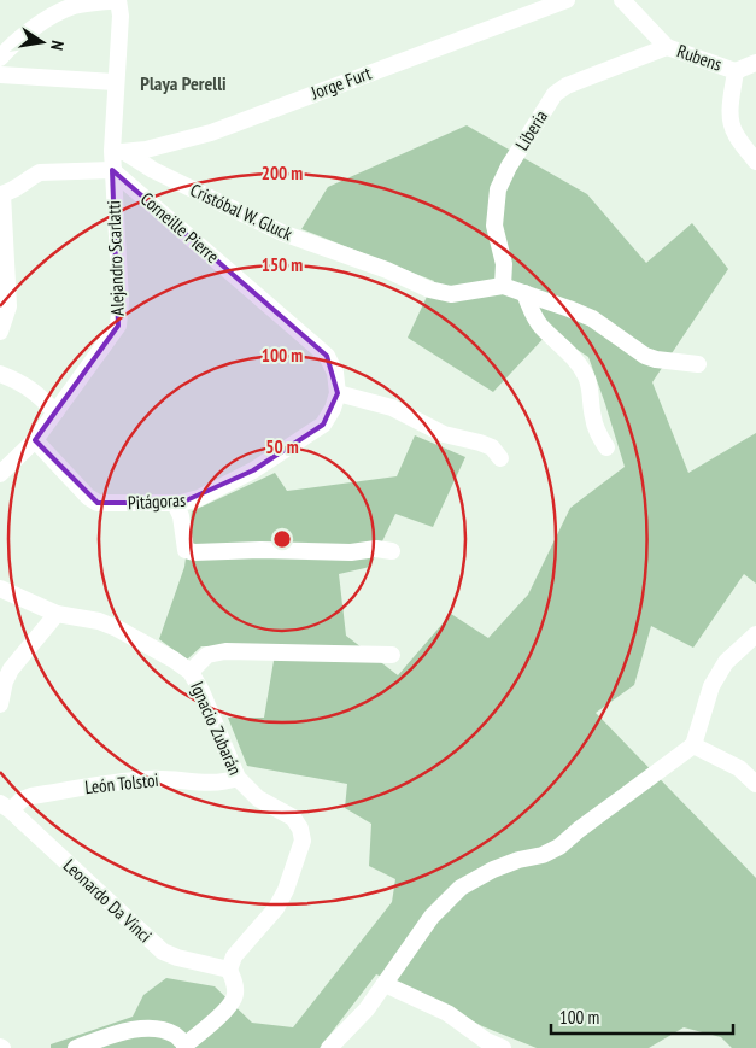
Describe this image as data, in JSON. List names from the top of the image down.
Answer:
{
  "streets": {
    "street": [
      "Rubens",
      "Jorge Furt",
      "Liberia",
      "Cristóbal W. Gluck",
      "Corneille Pierre",
      "Alejandro Scarlatti",
      "Pitágoras",
      "Ignacio Zubarán",
      "León Tolstoi",
      "Leonardo Da Vinci"
    ]
  },
  "crossings": [
    ["Rubens", "Liberia"],
    ["Jorge Furt", "Cristóbal W. Gluck"],
    ["Jorge Furt", "Alejandro Scarlatti"],
    ["Liberia", "Cristóbal W. Gluck"],
    ["Cristóbal W. Gluck", "Alejandro Scarlatti"],
    ["Corneille Pierre", "Alejandro Scarlatti"],
    ["Corneille Pierre", "Pitágoras"],
    ["Alejandro Scarlatti", "Pitágoras"],
    ["Ignacio Zubarán", "León Tolstoi"],
    ["Ignacio Zubarán", "Leonardo Da Vinci"],
    ["León Tolstoi", "Leonardo Da Vinci"]
  ],
  "districts": ["Playa Perelli"],
  "scale_bar": "100 m",
  "north": "right",
  "rings": [
    "200 m",
    "150 m",
    "100 m",
    "50 m"
  ]
}
